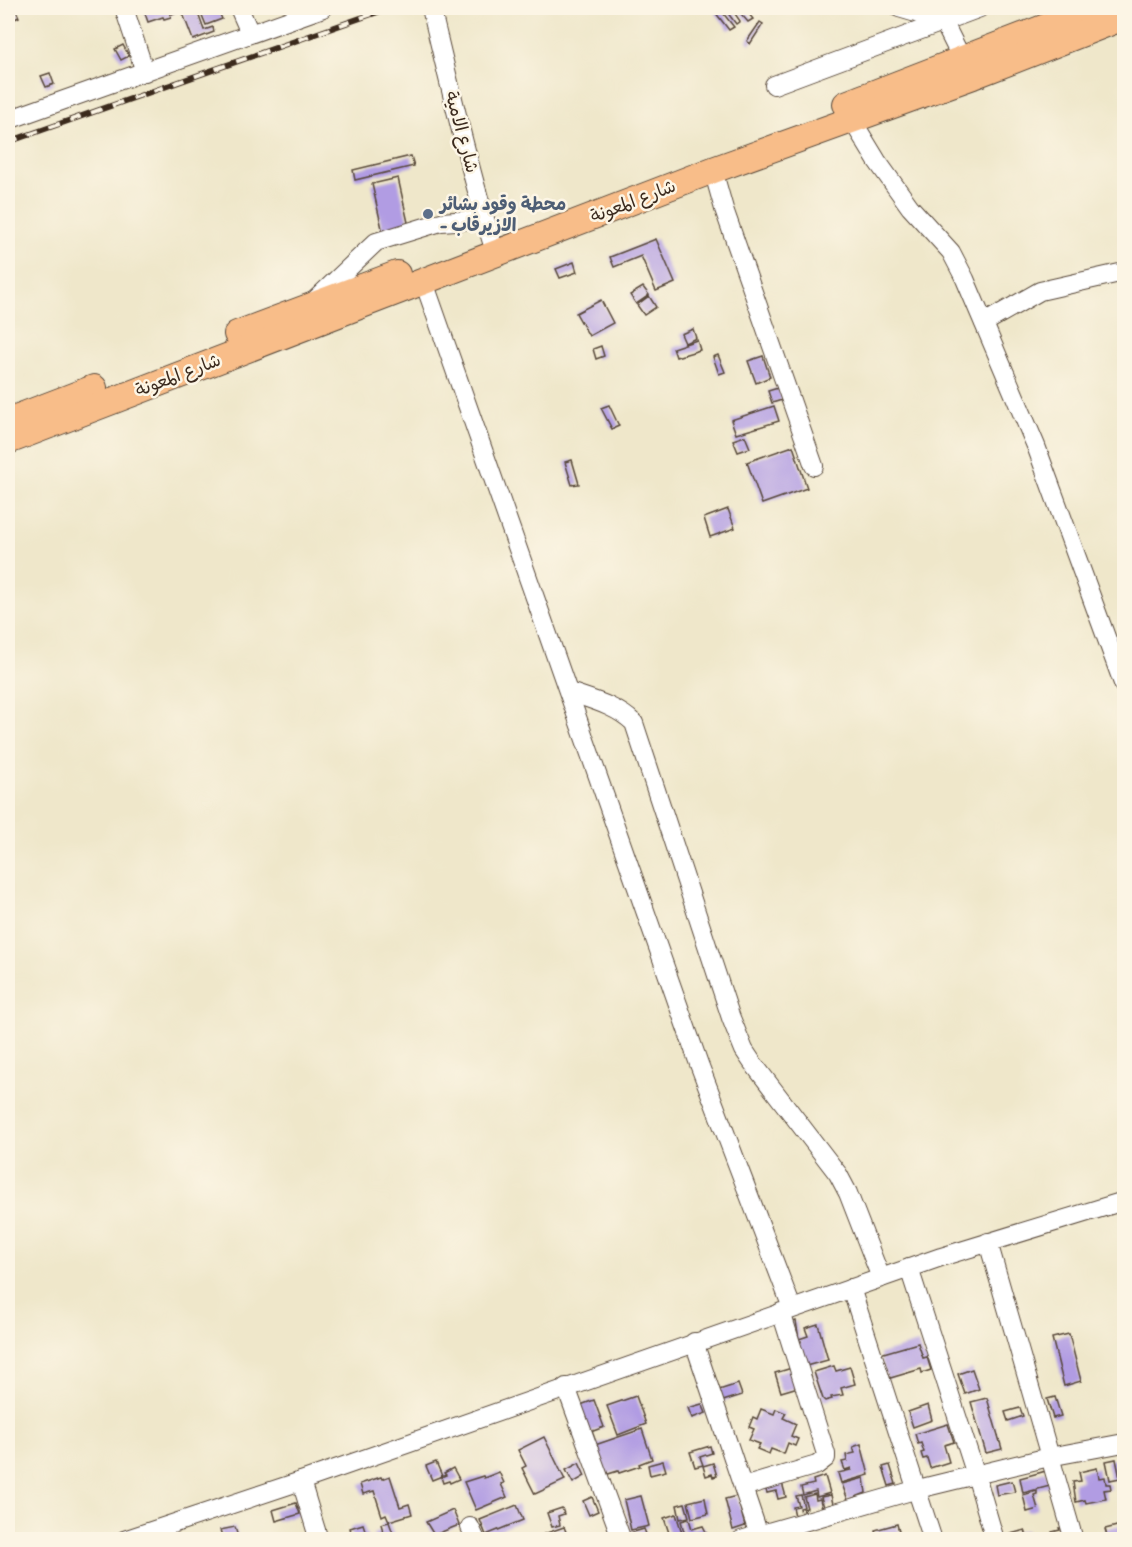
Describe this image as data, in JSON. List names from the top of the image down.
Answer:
{
  "streets": {
    "highway": ["شارع المعونة"],
    "street": ["شارع الامية"]
  },
  "crossings": [
    ["شارع الامية", "شارع المعونة"]
  ],
  "places": ["محطة وقود بشائر - الازيرقاب"]
}
